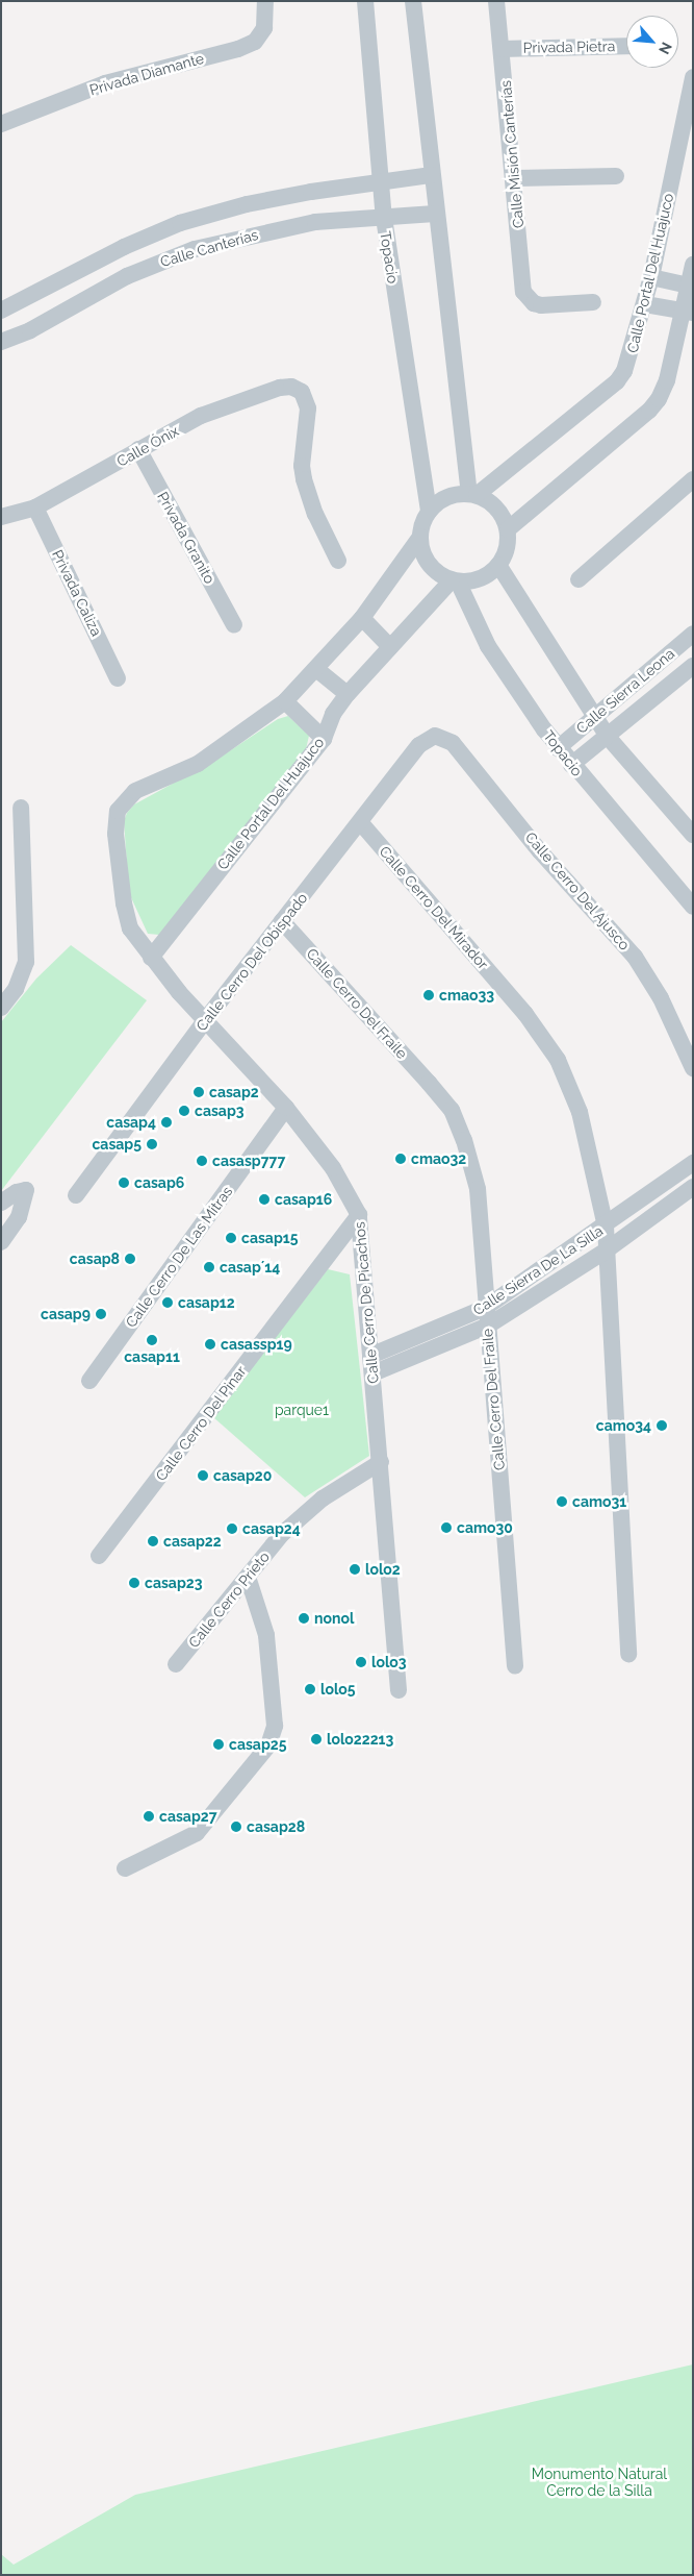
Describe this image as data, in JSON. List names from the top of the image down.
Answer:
{
  "streets": {
    "street": [
      "Privada Pietra",
      "Privada Diamante",
      "Calle Misión Canterías",
      "Calle Canterías",
      "Topacio",
      "Calle Portal Del Huajuco",
      "Calle Ónix",
      "Privada Granito",
      "Privada Caliza",
      "Calle Sierra Leona",
      "Calle Cerro Del Ajusco",
      "Calle Cerro Del Mirador",
      "Calle Cerro Del Obispado",
      "Calle Cerro Del Fraile",
      "Calle Cerro De Las Mitras",
      "Calle Sierra De La Silla",
      "Calle Cerro De Picachos",
      "Calle Cerro Del Pinar",
      "Calle Cerro Prieto"
    ]
  },
  "crossings": [
    ["Privada Pietra", "Calle Misión Canterías"],
    ["Calle Canterías", "Topacio"],
    ["Topacio", "Calle Portal Del Huajuco"],
    ["Topacio", "Calle Sierra Leona"],
    ["Calle Portal Del Huajuco", "Calle Cerro De Picachos"],
    ["Calle Ónix", "Privada Granito"],
    ["Calle Ónix", "Privada Caliza"],
    ["Calle Cerro Del Ajusco", "Calle Cerro Del Obispado"],
    ["Calle Cerro Del Mirador", "Calle Cerro Del Obispado"],
    ["Calle Cerro Del Mirador", "Calle Sierra De La Silla"],
    ["Calle Cerro Del Obispado", "Calle Cerro Del Fraile"],
    ["Calle Cerro Del Obispado", "Calle Cerro De Picachos"],
    ["Calle Cerro Del Fraile", "Calle Sierra De La Silla"],
    ["Calle Cerro De Las Mitras", "Calle Cerro De Picachos"],
    ["Calle Sierra De La Silla", "Calle Cerro De Picachos"],
    ["Calle Cerro De Picachos", "Calle Cerro Del Pinar"],
    ["Calle Cerro De Picachos", "Calle Cerro Prieto"]
  ],
  "parks": ["parque1", "Monumento Natural Cerro de la Silla"],
  "places": [
    "cmao33",
    "casap2",
    "casap3",
    "casap4",
    "casap5",
    "cmao32",
    "casasp777",
    "casap6",
    "casap16",
    "casap15",
    "casap8",
    "casap´14",
    "casap12",
    "casap9",
    "casap11",
    "casassp19",
    "camo34",
    "casap20",
    "camo31",
    "camo30",
    "casap24",
    "casap22",
    "lolo2",
    "casap23",
    "nonol",
    "lolo3",
    "lolo5",
    "lolo22213",
    "casap25",
    "casap27",
    "casap28"
  ],
  "north": "bottom right"
}
